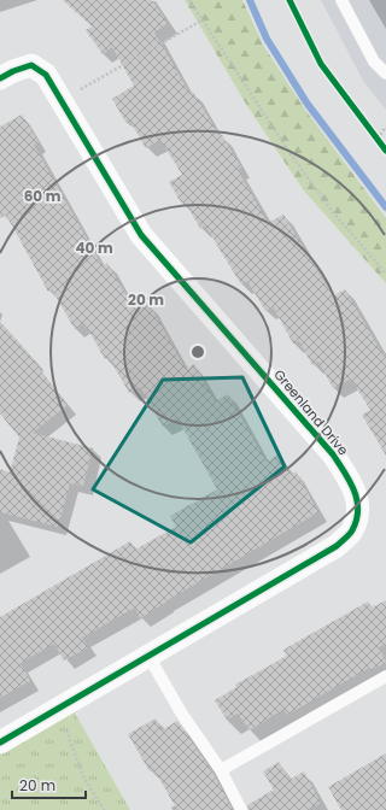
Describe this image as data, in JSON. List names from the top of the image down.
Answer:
{
  "streets": {
    "street": ["Greenland Drive"]
  },
  "scale_bar": "20 m",
  "rings": ["60 m", "40 m", "20 m"]
}
